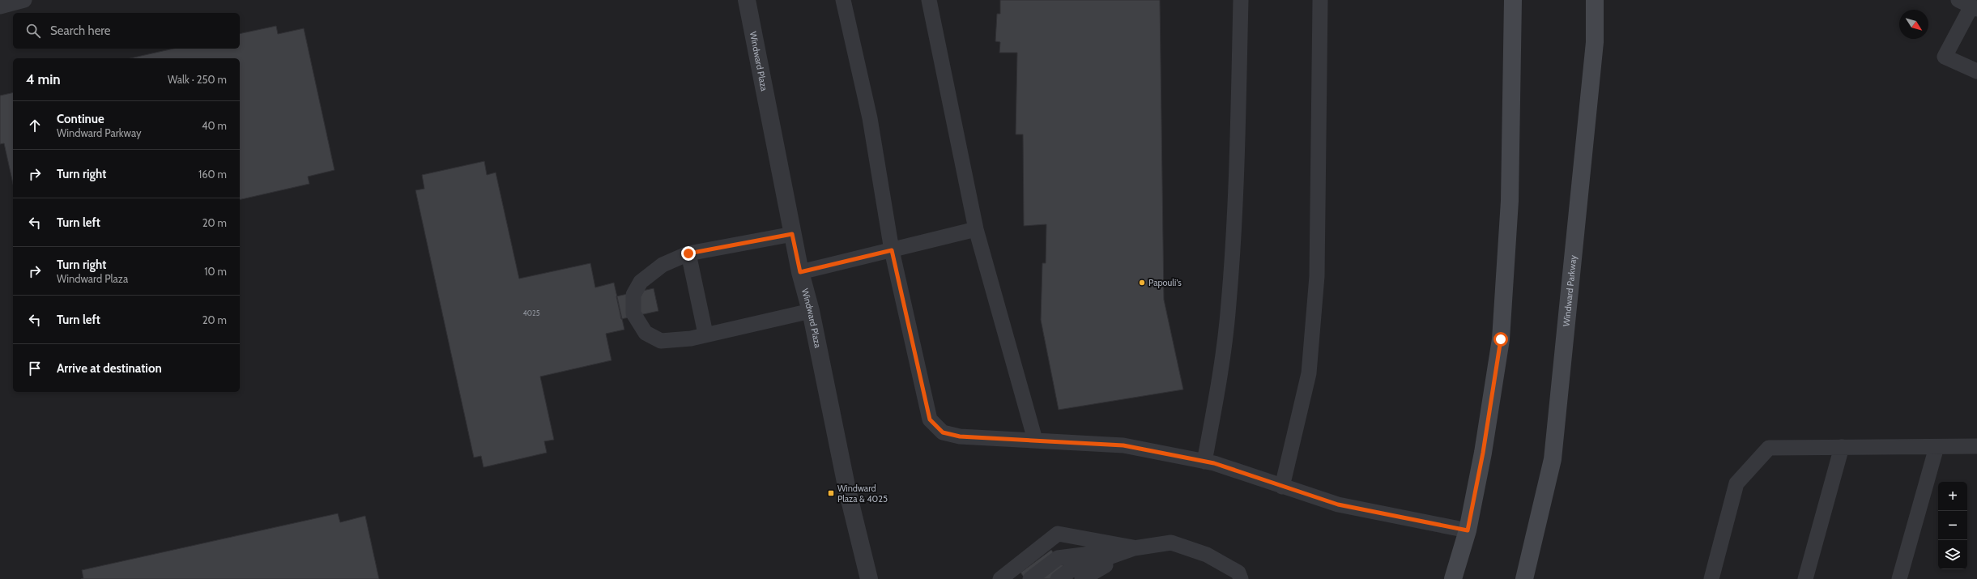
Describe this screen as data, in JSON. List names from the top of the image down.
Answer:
{
  "streets": {
    "main road": ["Windward Parkway"],
    "street": ["Windward Plaza"]
  },
  "places": {
    "other": ["Papouli's"],
    "transit": ["Windward Plaza & 4025"]
  },
  "house_numbers": ["4025"],
  "north": "bottom right",
  "page": {
    "search": "Search here",
    "heading": ["4 min", "Walk · 250 m"],
    "list": [
      ["Continue", "Windward Parkway", "40 m"],
      ["Turn right", "160 m"],
      ["Turn left", "20 m"],
      ["Turn right", "Windward Plaza", "10 m"],
      ["Turn left", "20 m"],
      "Arrive at destination"
    ],
    "map_buttons": ["+", "−"]
  }
}
